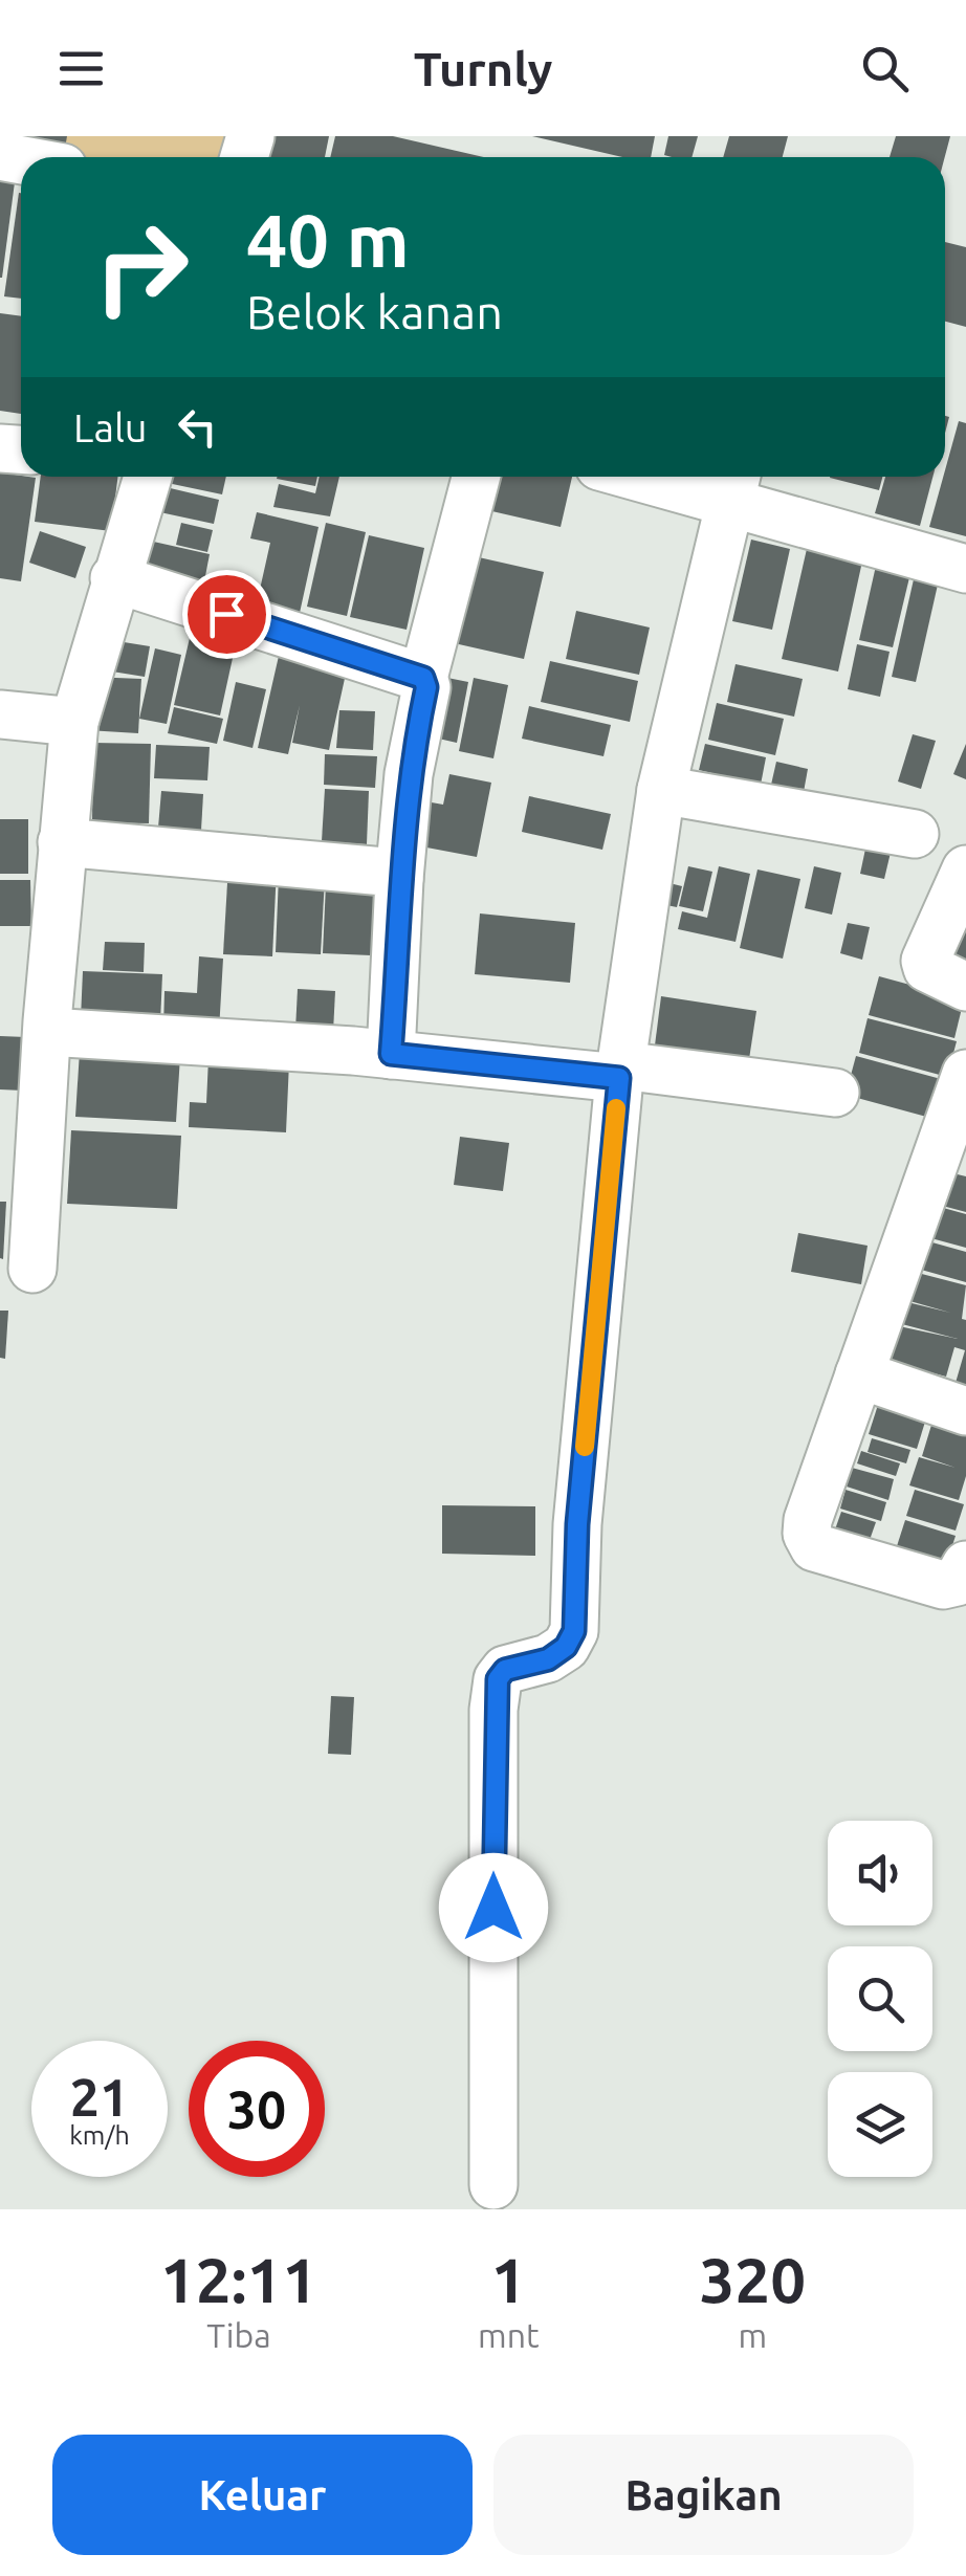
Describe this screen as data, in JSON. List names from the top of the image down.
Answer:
{
  "page": {
    "header": "Turnly",
    "turn": ["40 m", "Belok kanan"],
    "then": "Lalu",
    "speed": "21 km/h",
    "limit": "30",
    "eta": [
      "12:11",
      "Tiba",
      "1",
      "mnt",
      "320",
      "m"
    ],
    "buttons": ["Keluar", "Bagikan"]
  }
}
